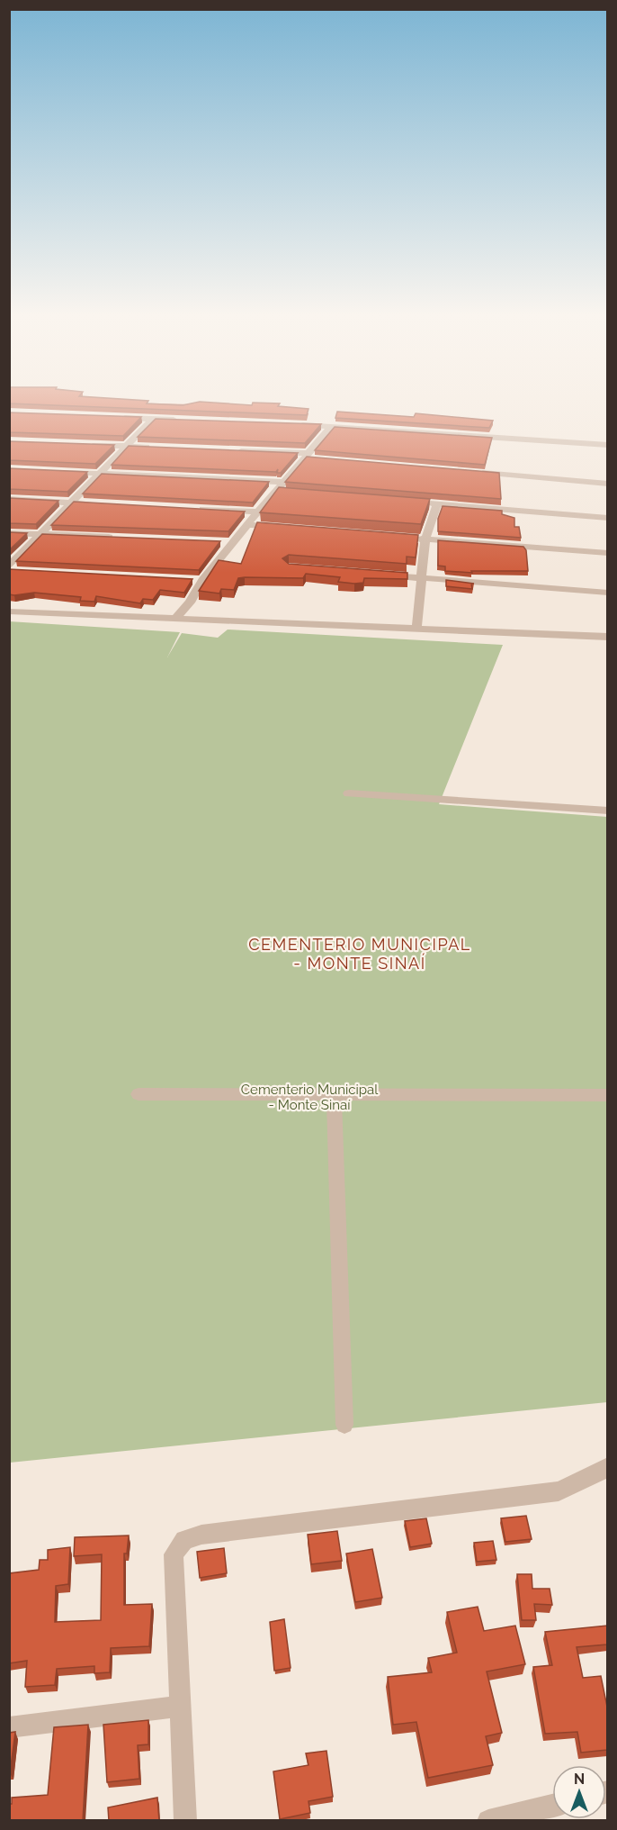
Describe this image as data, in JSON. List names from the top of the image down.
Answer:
{
  "districts": ["CEMENTERIO MUNICIPAL - MONTE SINAÍ"],
  "parks": ["Cementerio Municipal - Monte Sinaí"],
  "north": "top"
}
